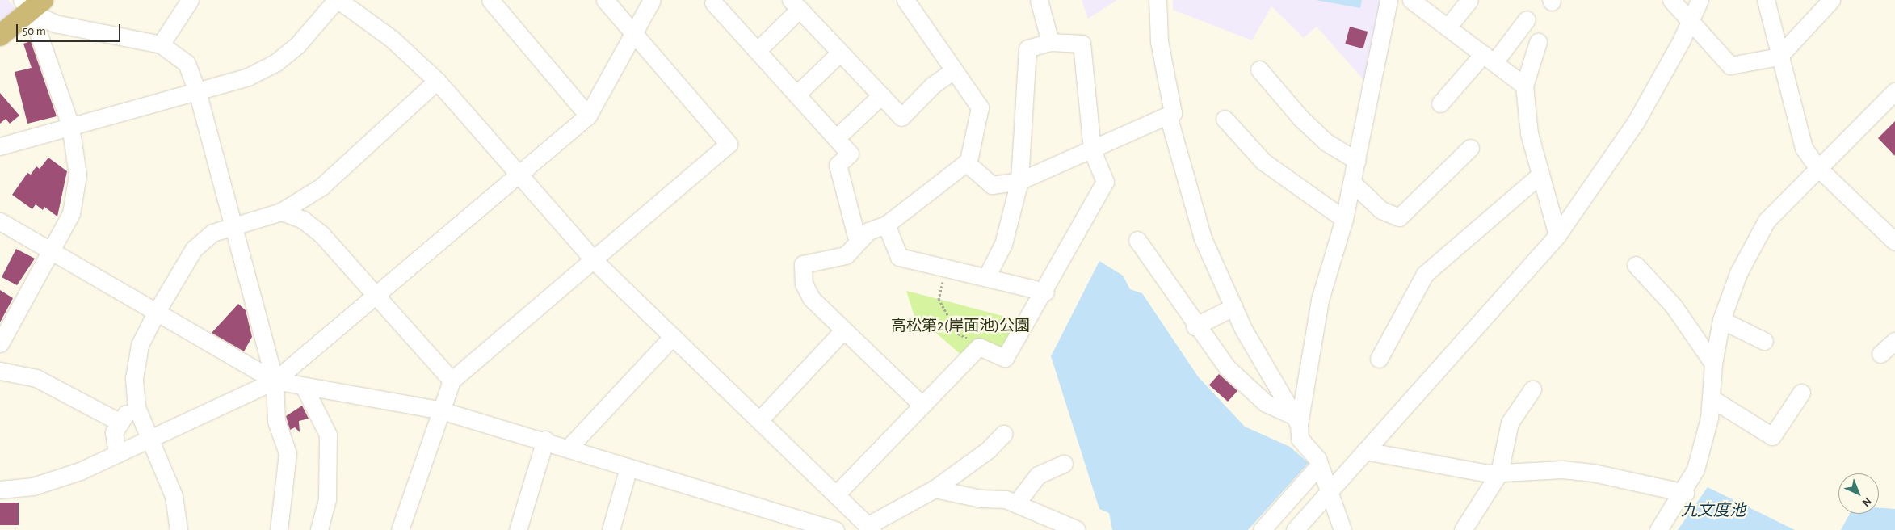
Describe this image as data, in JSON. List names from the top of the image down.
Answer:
{
  "water": ["九文度池"],
  "parks": ["高松第2(岸面池)公園"],
  "scale_bar": "50 m",
  "north": "bottom right"
}
